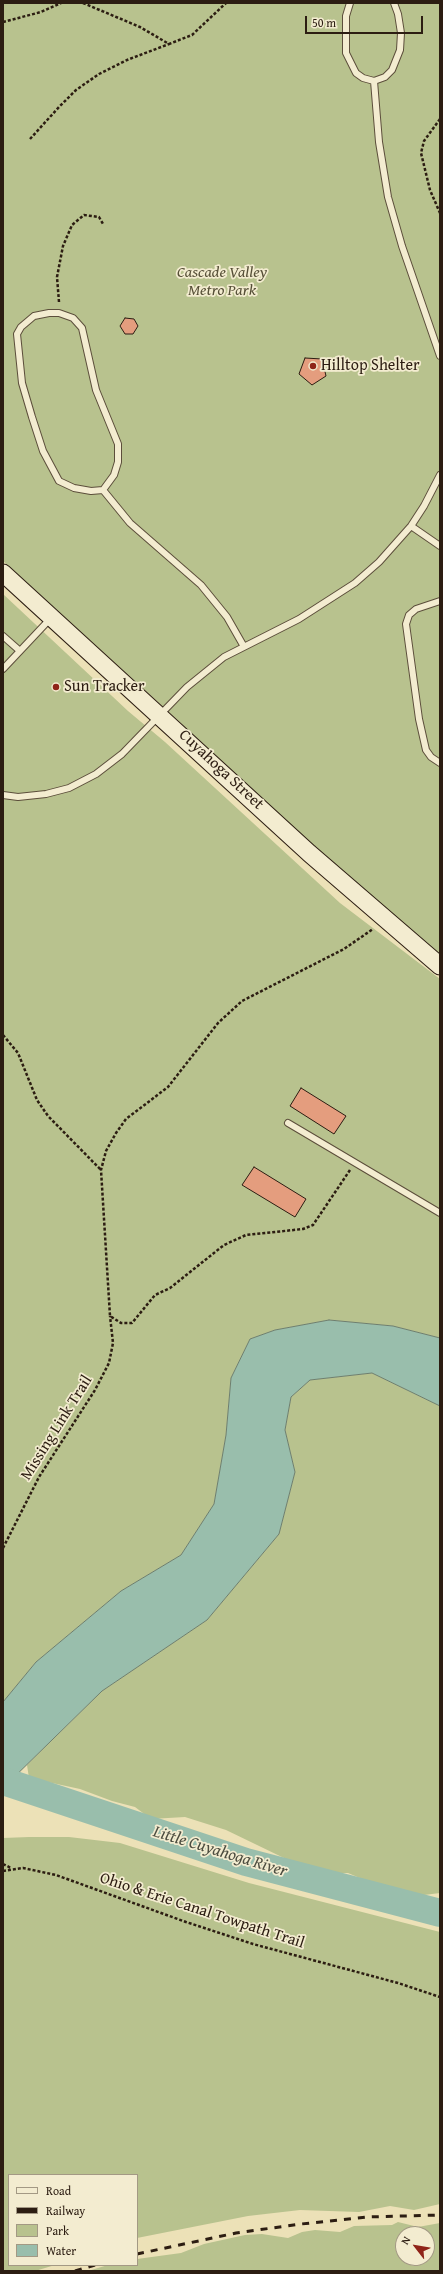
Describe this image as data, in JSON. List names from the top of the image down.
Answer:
{
  "streets": {
    "street": ["Cuyahoga Street"],
    "path": ["Missing Link Trail", "Ohio & Erie Canal Towpath Trail"]
  },
  "crossings": [
    ["Cuyahoga Street", "Missing Link Trail"]
  ],
  "water": ["Little Cuyahoga River"],
  "parks": ["Cascade Valley Metro Park"],
  "places": ["Hilltop Shelter", "Sun Tracker"],
  "legend": [
    "Road",
    "Railway",
    "Park",
    "Water"
  ],
  "scale_bar": "50 m",
  "north": "top left"
}
